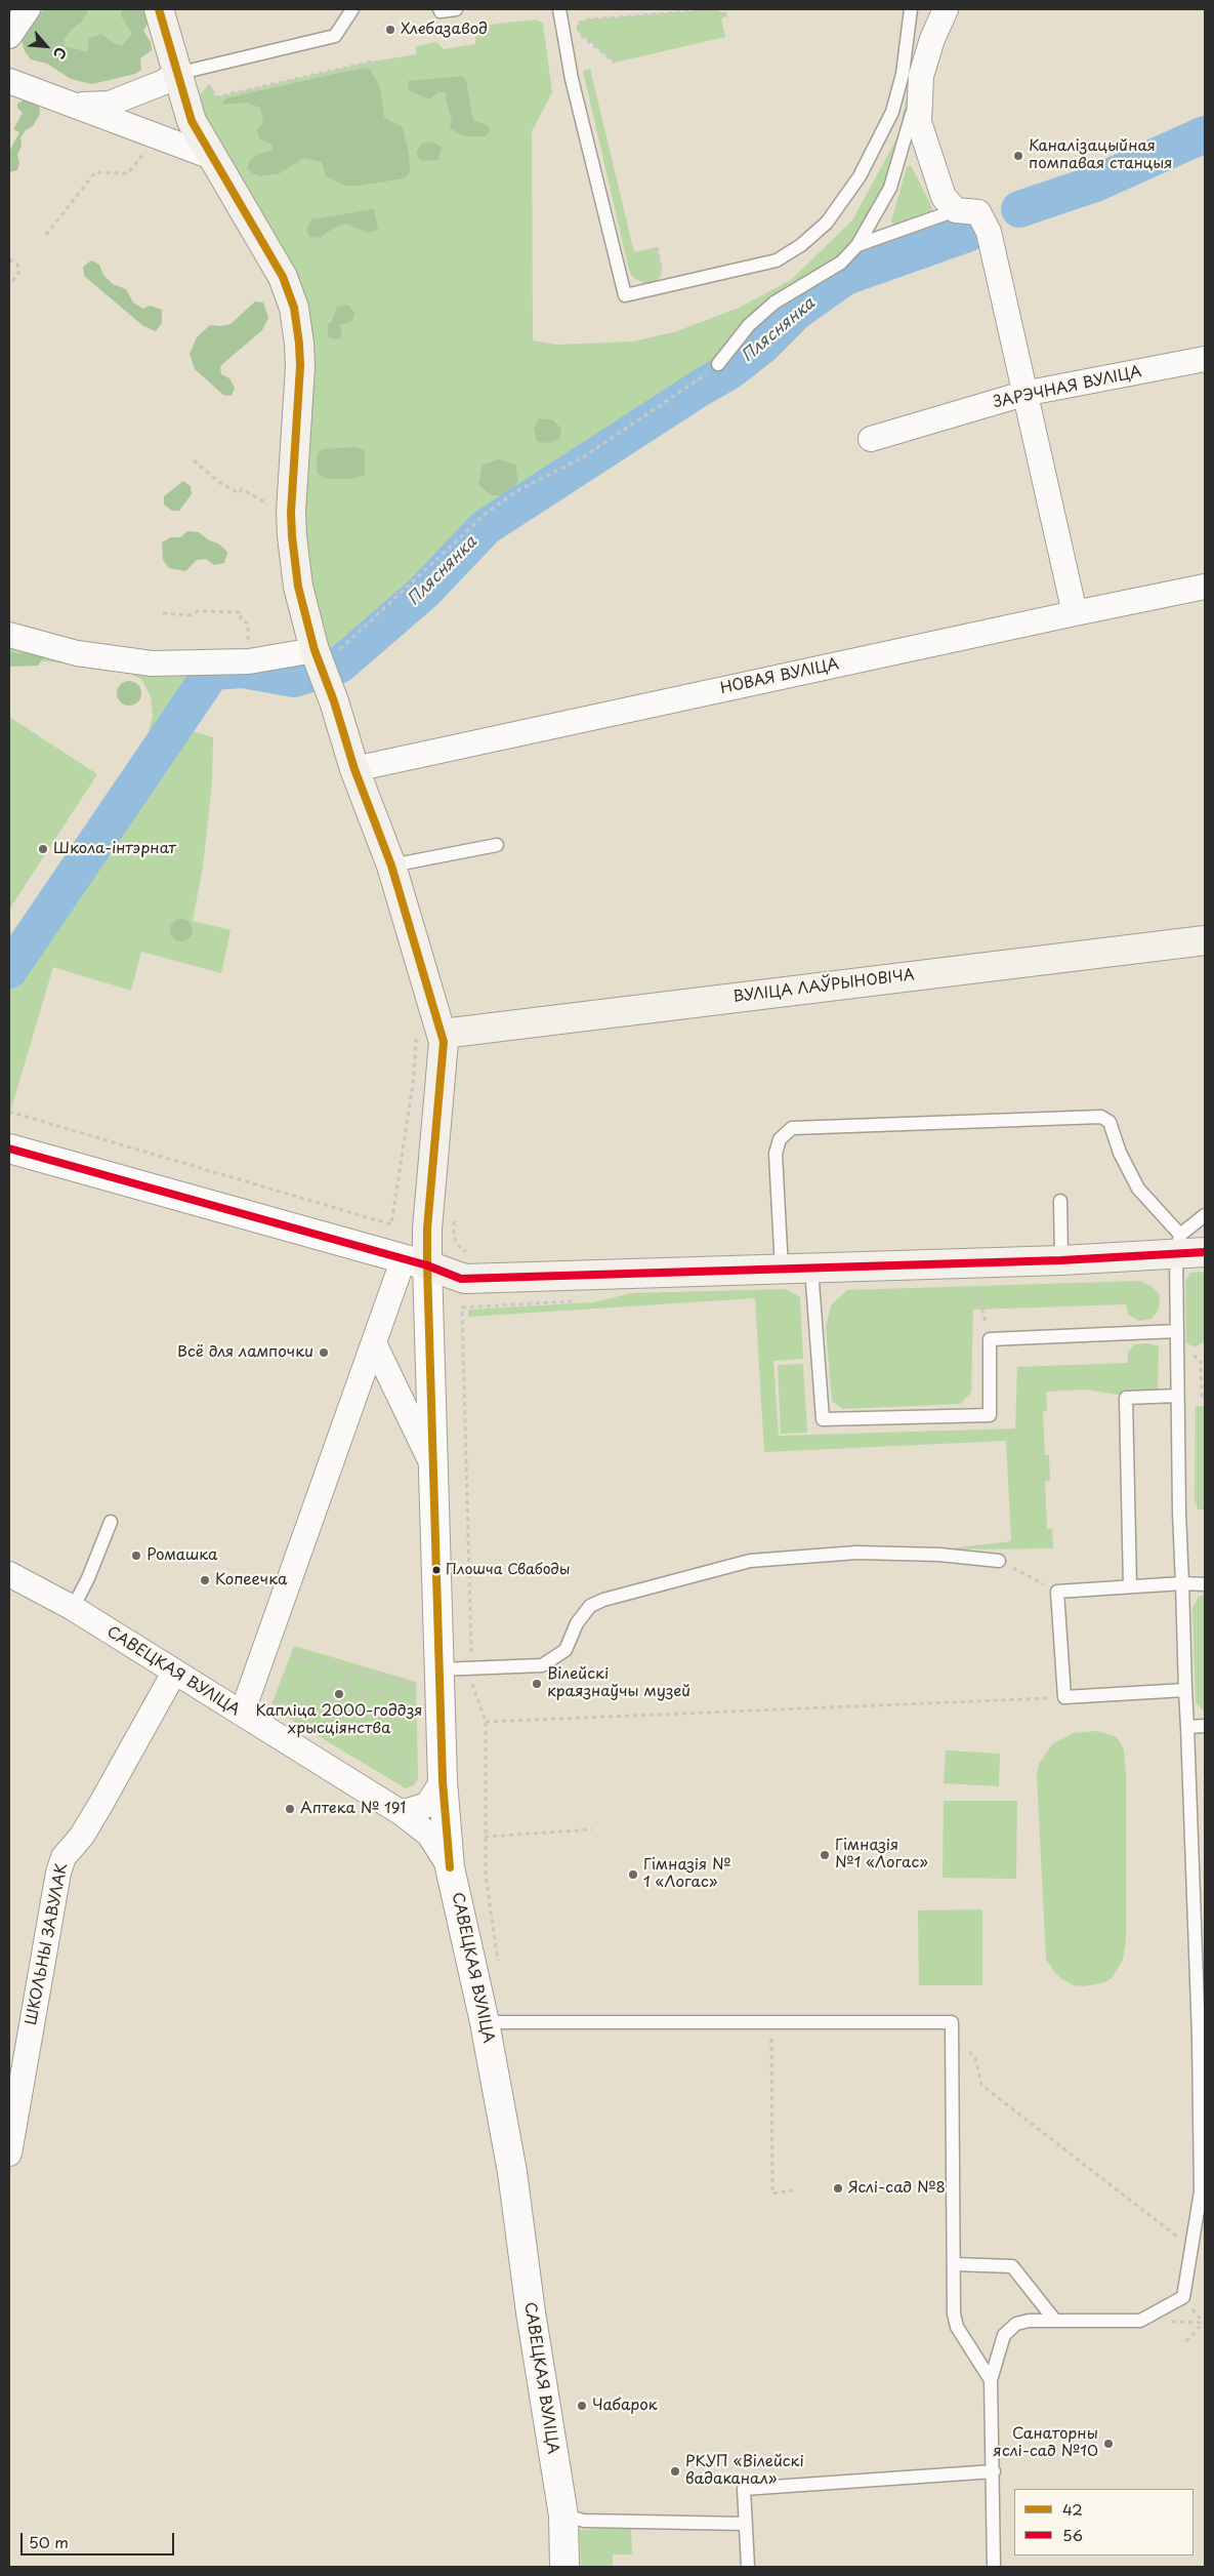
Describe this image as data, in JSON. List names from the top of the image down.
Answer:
{
  "streets": {
    "main road": ["ВУЛІЦА ЛАЎРЫНОВІЧА"],
    "street": [
      "ЗАРЭЧНАЯ ВУЛІЦА",
      "НОВАЯ ВУЛІЦА",
      "САВЕЦКАЯ ВУЛІЦА",
      "ШКОЛЬНЫ ЗАВУЛАК"
    ]
  },
  "crossings": [
    ["САВЕЦКАЯ ВУЛІЦА", "ШКОЛЬНЫ ЗАВУЛАК"]
  ],
  "water": ["Пляснянка"],
  "places": [
    "Хлебазавод",
    "Каналізацыйная помпавая станцыя",
    "Школа-інтэрнат",
    "Всё для лампочки",
    "Ромашка",
    "Плошча Свабоды",
    "Копеечка",
    "Вілейскі краязнаўчы музей",
    "Капліца 2000-годдзя хрысціянства",
    "Аптека № 191",
    "Гімназія №1 «Логас»",
    "Гімназія № 1 «Логас»",
    "Яслі-сад №8",
    "Чабарок",
    "Санаторны яслі-сад №10",
    "РКУП «Вілейскі вадаканал»"
  ],
  "lines": ["transit line 42", "transit line 56"],
  "legend": ["42", "56"],
  "scale_bar": "50 m",
  "north": "bottom right"
}
